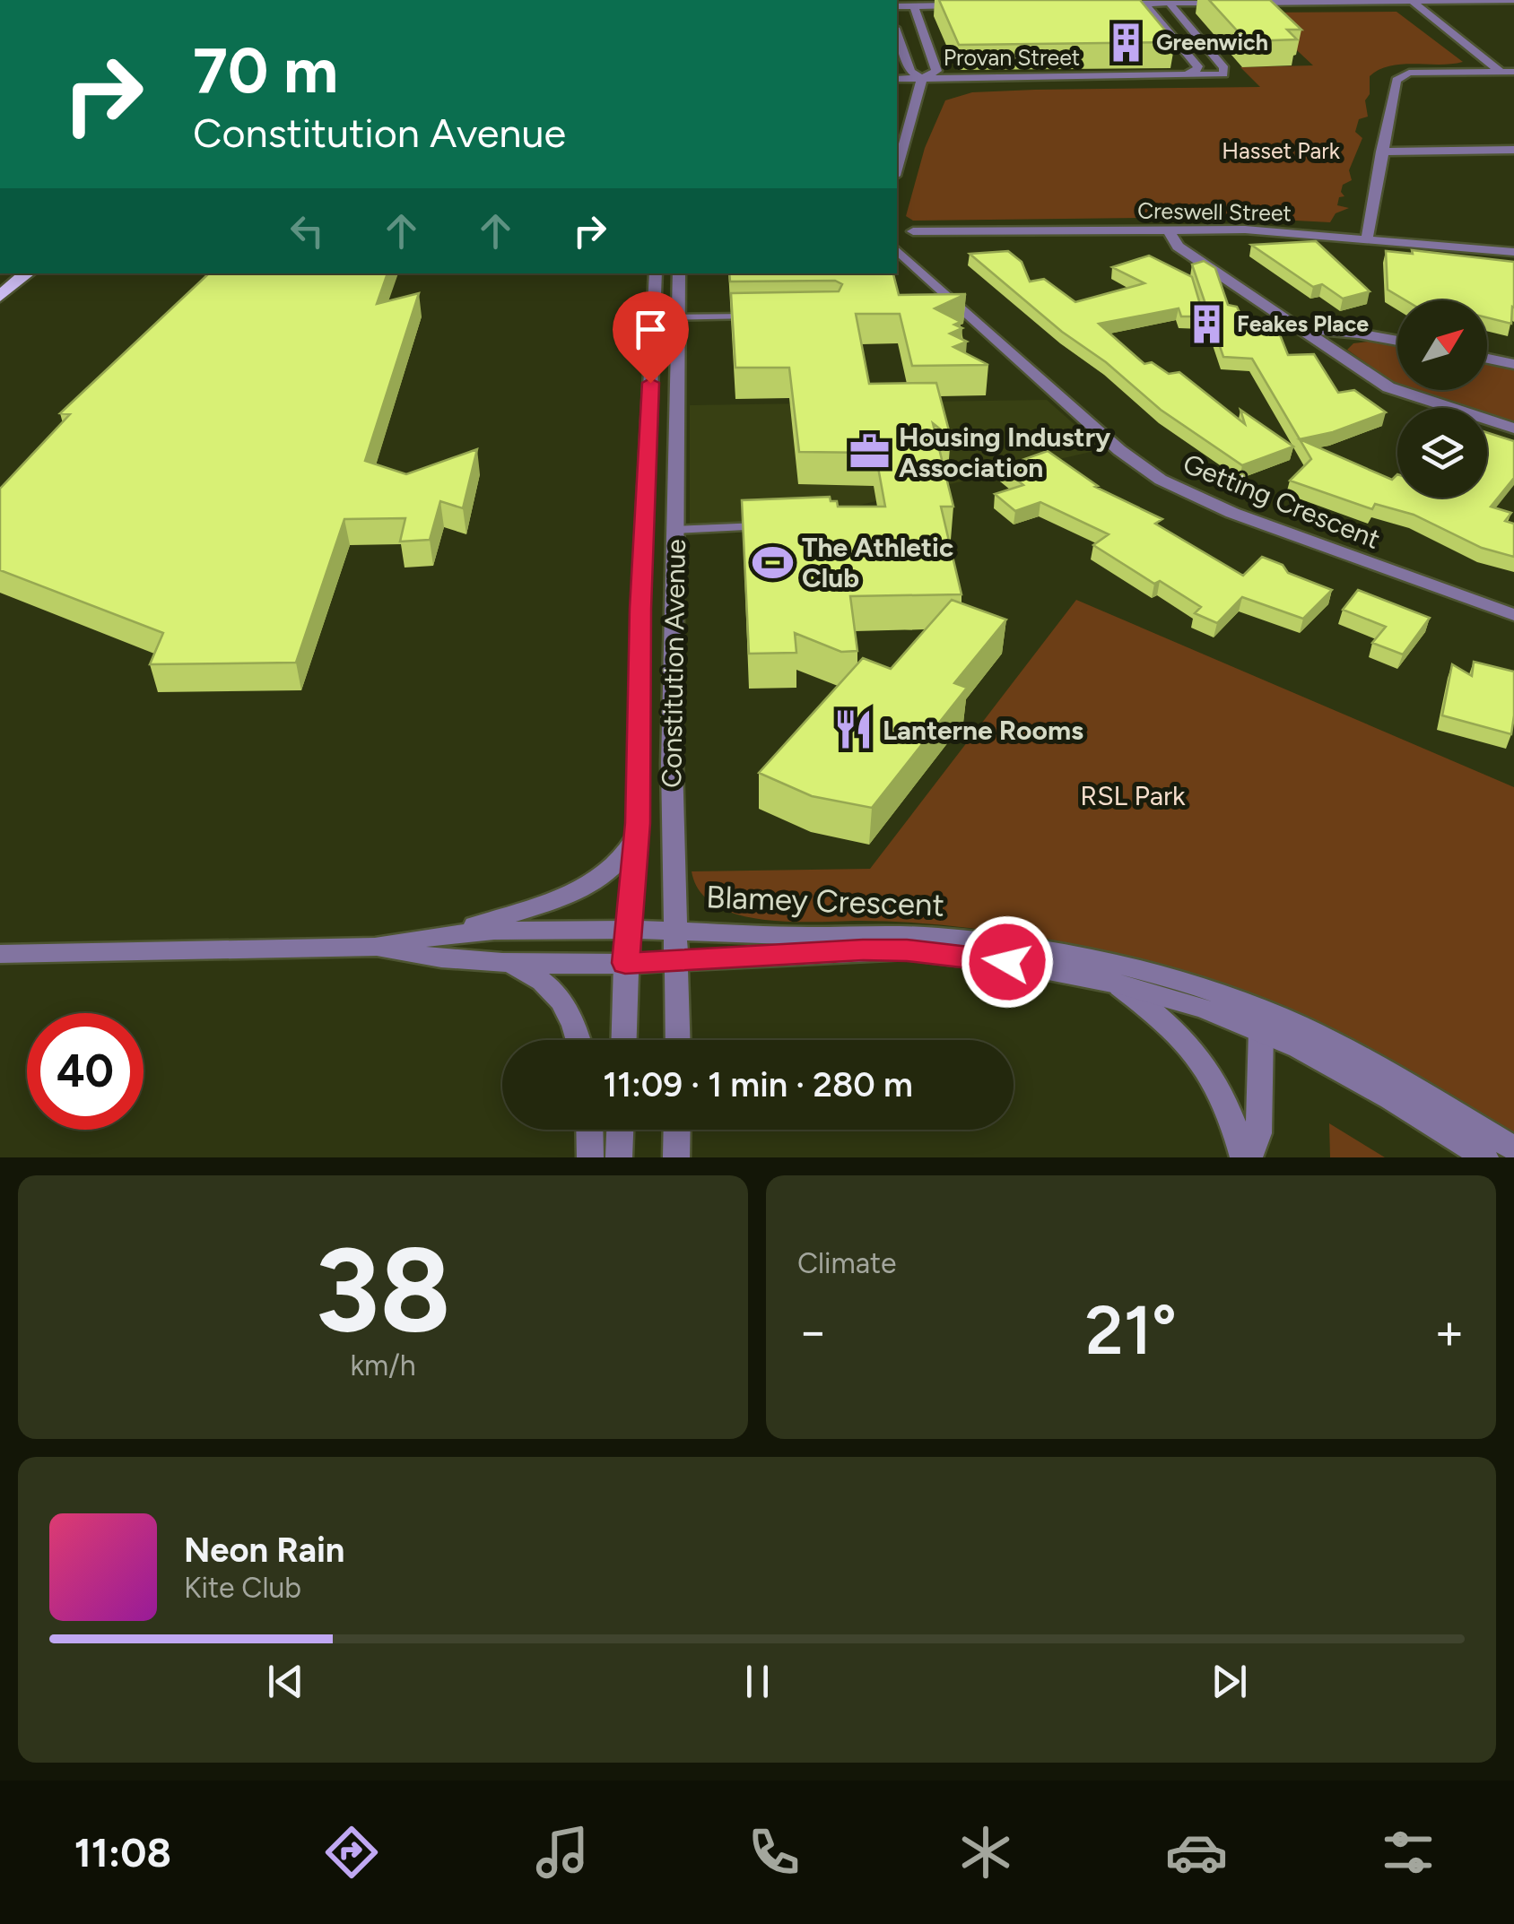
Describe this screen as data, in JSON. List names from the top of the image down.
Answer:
{
  "streets": {
    "street": [
      "Provan Street",
      "Creswell Street",
      "Getting Crescent",
      "Constitution Avenue",
      "Blamey Crescent"
    ]
  },
  "crossings": [
    ["Constitution Avenue", "Blamey Crescent"]
  ],
  "parks": ["Hasset Park", "RSL Park"],
  "places": {
    "building": ["Greenwich", "Feakes Place"],
    "office": ["Housing Industry Association"],
    "sports": ["The Athletic Club"],
    "restaurant": ["Lanterne Rooms"]
  },
  "north": "top right",
  "page": {
    "turn": ["70 m", "Constitution Avenue"],
    "limit": "40",
    "trip": "11:09 · 1 min · 280 m",
    "tile": [
      ["38", "km/h"],
      "Climate"
    ],
    "heat": ["−", "21°", "+"],
    "song": ["Neon Rain", "Kite Club"],
    "tabs": "11:08"
  }
}
